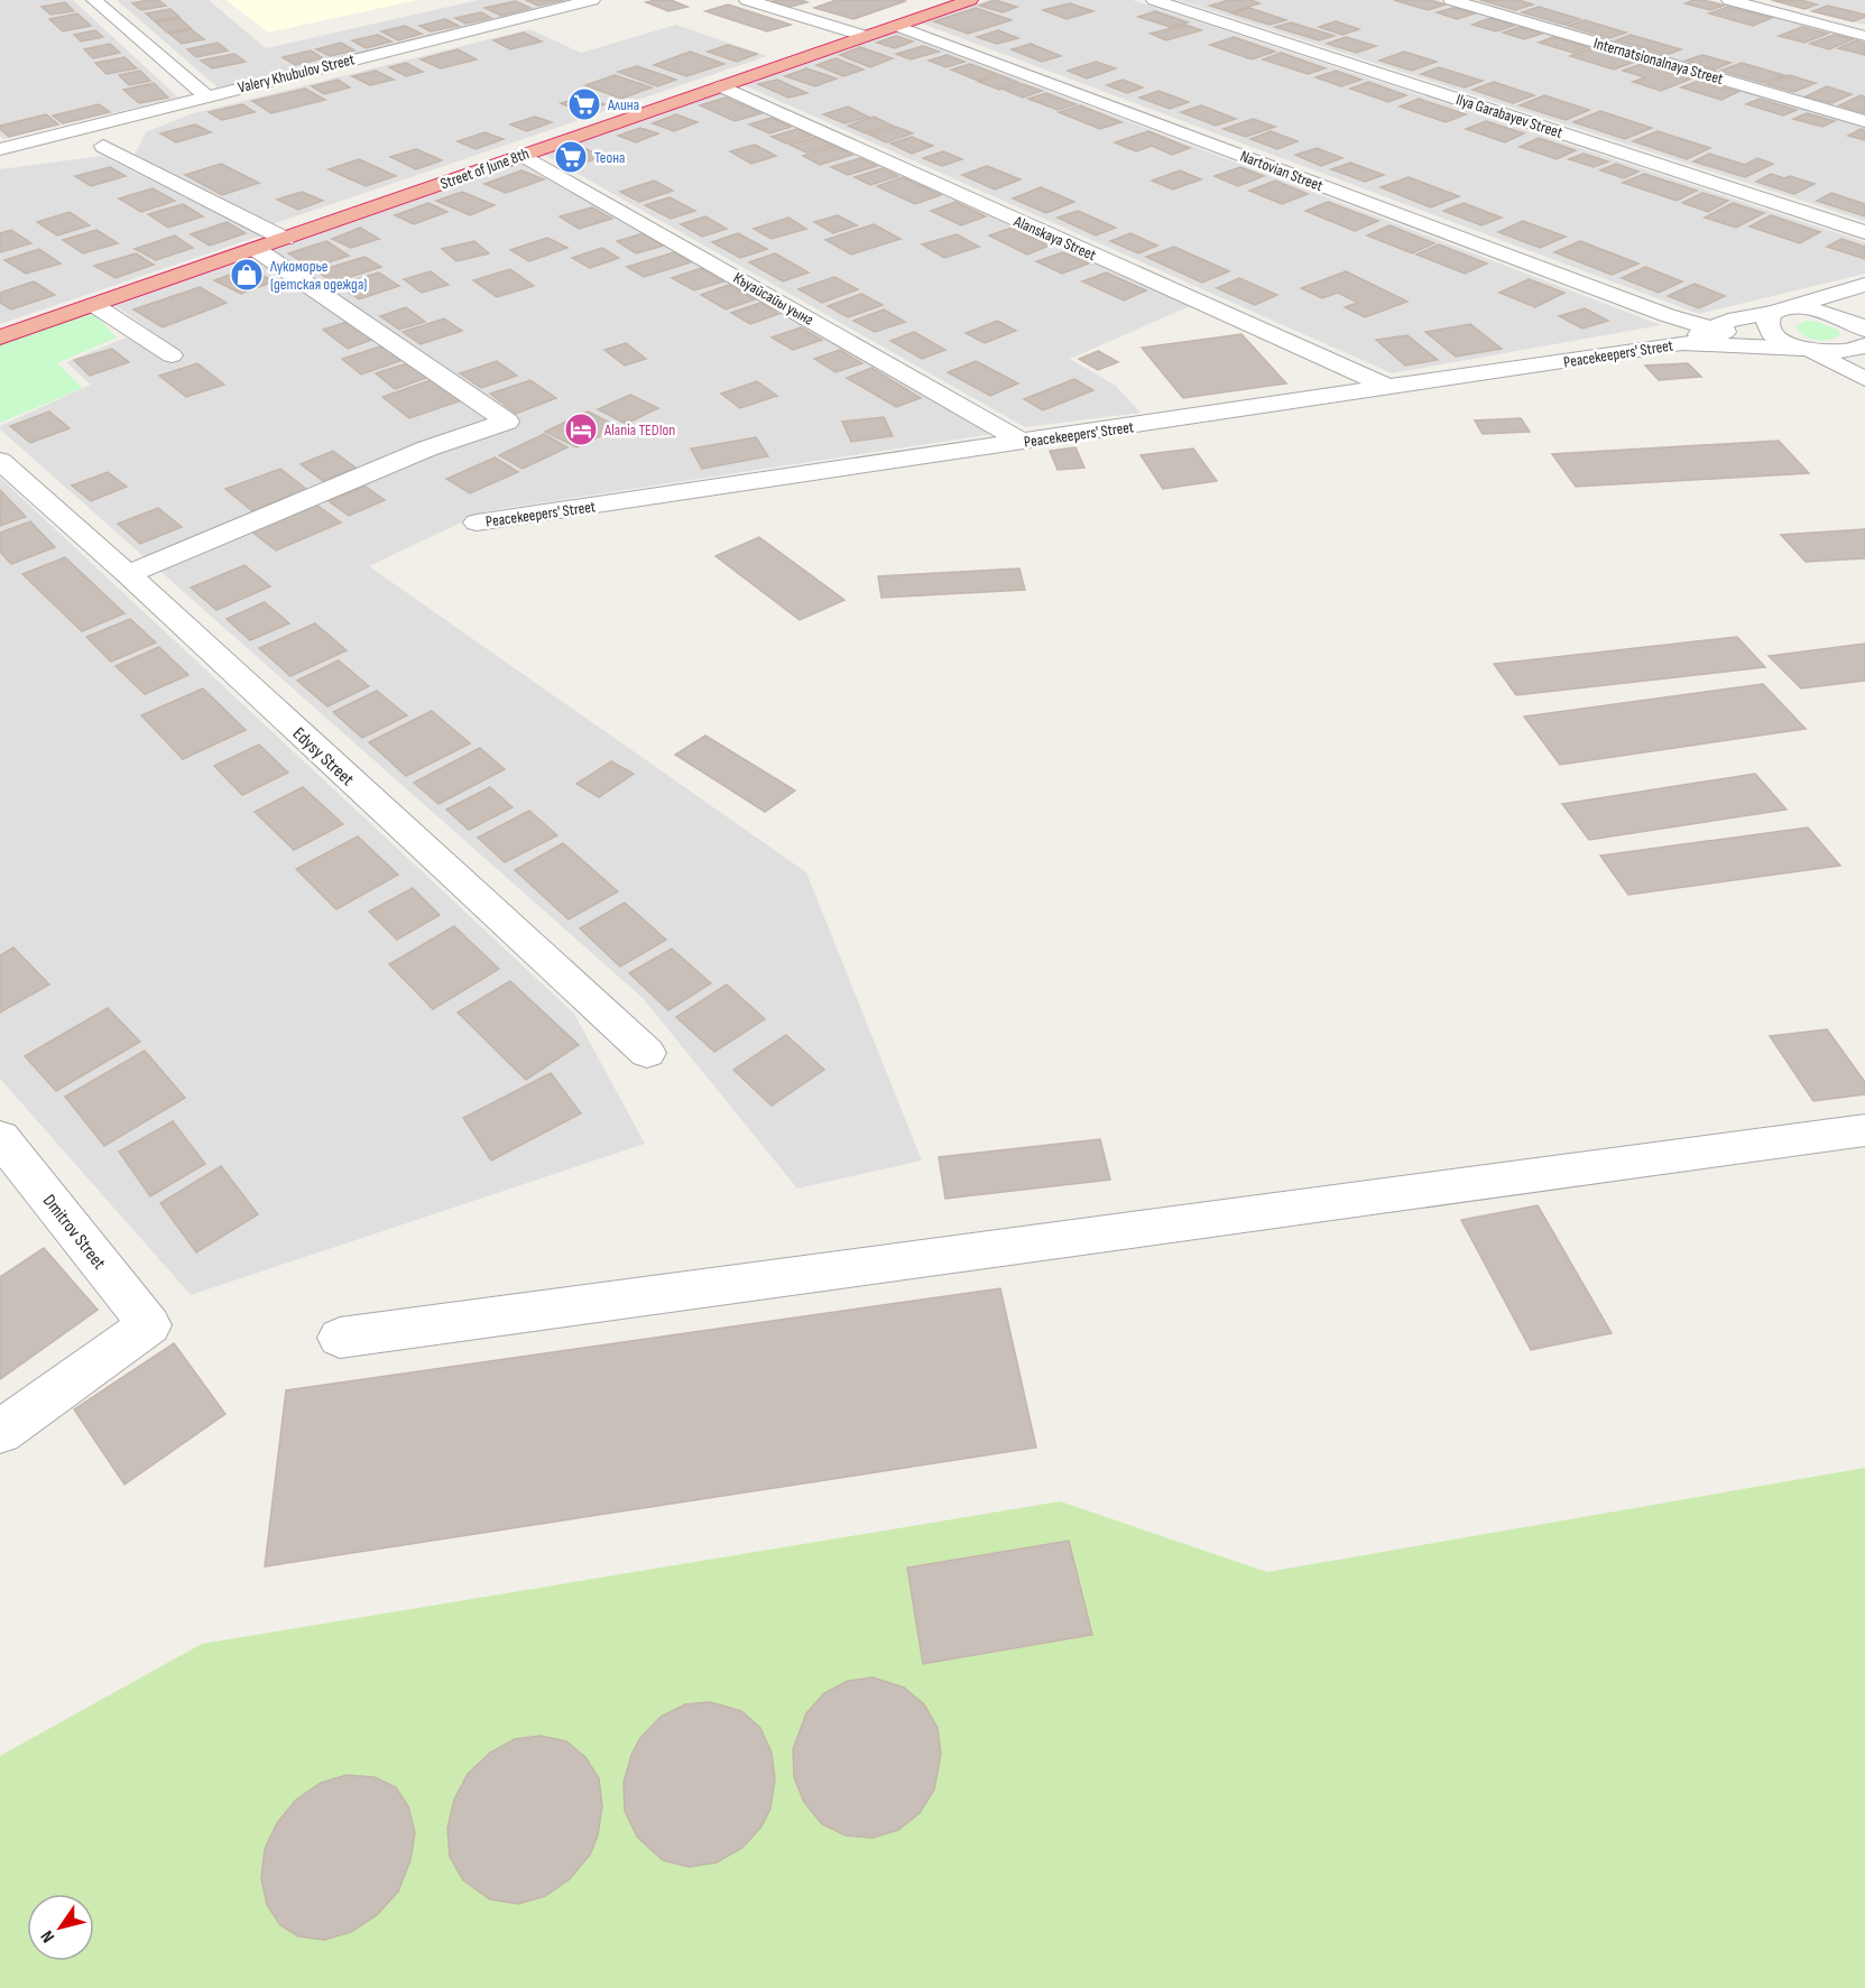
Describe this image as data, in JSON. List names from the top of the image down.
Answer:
{
  "streets": {
    "highway": ["Street of June 8th"],
    "street": [
      "Internatsionalnaya Street",
      "Valery Khubulov Street",
      "Ilya Garabayev Street",
      "Nartovian Street",
      "Alanskaya Street",
      "Къуайсайы уынг",
      "Peacekeepers' Street",
      "Edysy Street",
      "Dmitrov Street"
    ]
  },
  "crossings": [
    ["Street of June 8th", "Nartovian Street"],
    ["Street of June 8th", "Alanskaya Street"],
    ["Street of June 8th", "Къуайсайы уынг"],
    ["Alanskaya Street", "Peacekeepers' Street"],
    ["Къуайсайы уынг", "Peacekeepers' Street"]
  ],
  "places": {
    "supermarket": ["Алина", "Теона"],
    "shop": ["Лукоморье (детская одежда)"],
    "hotel": ["Alania ТEDIon"]
  },
  "north": "bottom left"
}
